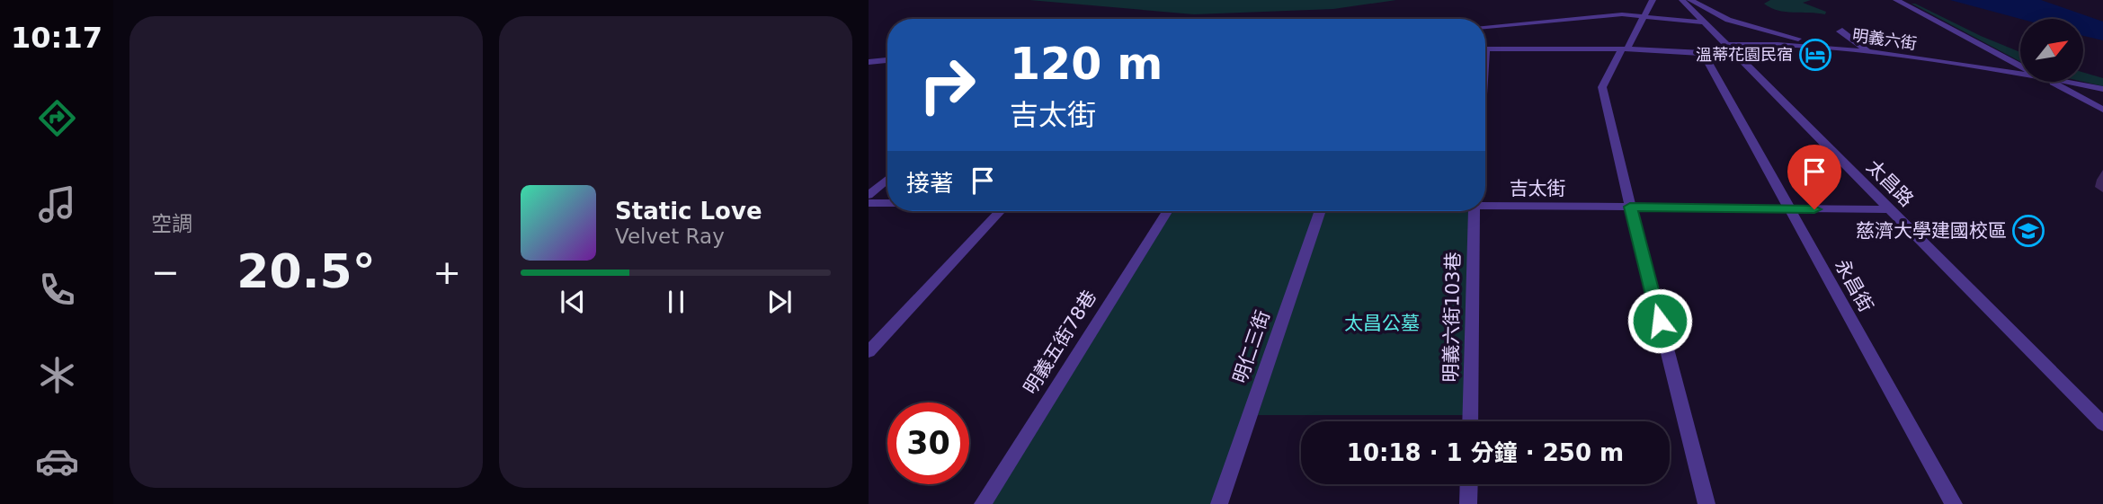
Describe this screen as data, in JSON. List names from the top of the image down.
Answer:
{
  "streets": {
    "street": [
      "明義六街",
      "太昌路",
      "吉太街",
      "永昌街",
      "明義六街103巷",
      "明義五街78巷",
      "明仁三街"
    ]
  },
  "crossings": [
    ["明義六街", "太昌路"],
    ["明義六街", "永昌街"],
    ["太昌路", "吉太街"],
    ["吉太街", "永昌街"]
  ],
  "parks": ["太昌公墓"],
  "places": {
    "hotel": ["溫蒂花園民宿"],
    "school or university": ["慈濟大學建國校區"]
  },
  "north": "top right",
  "page": {
    "tabs": "10:17",
    "tile": "空調",
    "turn": ["120 m", "吉太街"],
    "then": "接著",
    "song": ["Static Love", "Velvet Ray"],
    "heat": ["−", "20.5°", "+"],
    "limit": "30",
    "trip": "10:18 · 1 分鐘 · 250 m"
  }
}
